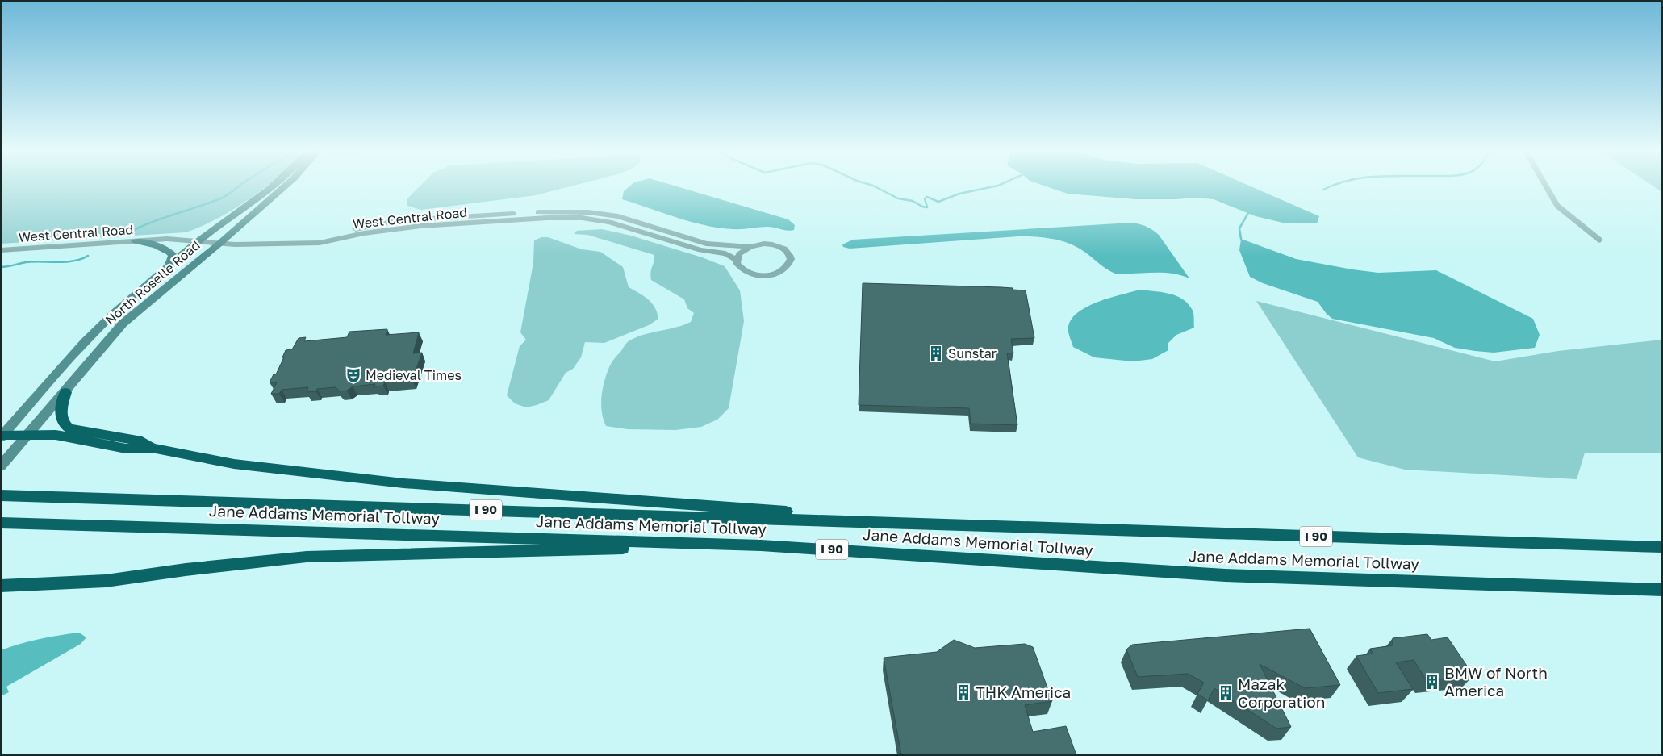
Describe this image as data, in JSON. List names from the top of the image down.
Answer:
{
  "streets": {
    "highway": ["I 90", "Jane Addams Memorial Tollway"],
    "main road": ["North Roselle Road"],
    "street": ["West Central Road"]
  },
  "crossings": [
    ["West Central Road", "North Roselle Road"]
  ],
  "places": {
    "building": [
      "Sunstar",
      "BMW of North America",
      "THK America",
      "Mazak Corporation"
    ],
    "theatre": ["Medieval Times"]
  }
}
